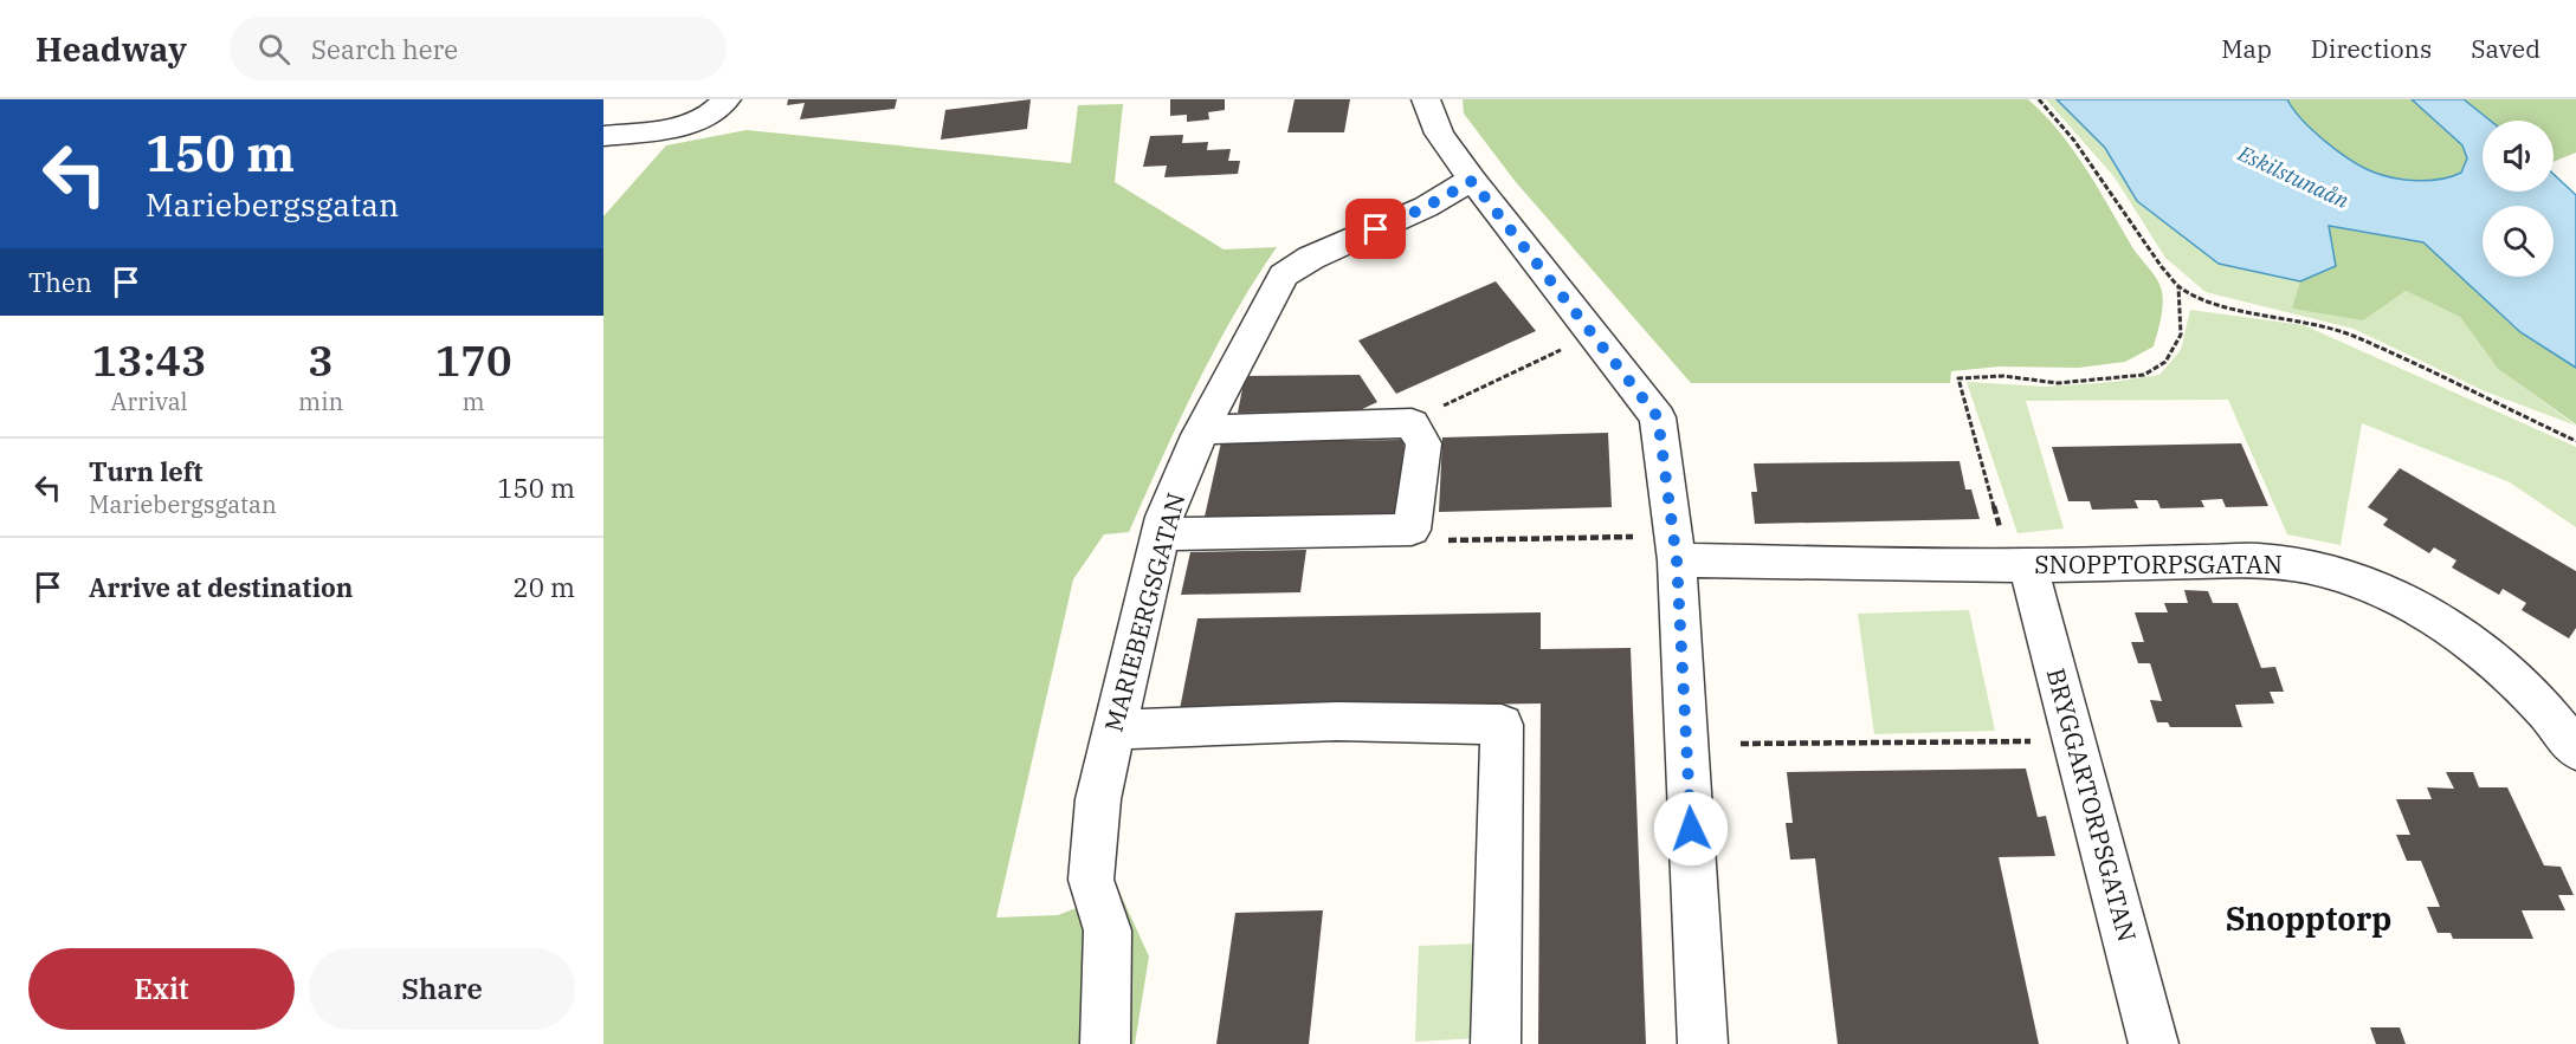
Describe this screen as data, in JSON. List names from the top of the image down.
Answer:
{
  "streets": {
    "street": ["SNOPPTORPSGATAN", "MARIEBERGSGATAN", "BRYGGARTORPSGATAN"]
  },
  "crossings": [
    ["SNOPPTORPSGATAN", "BRYGGARTORPSGATAN"]
  ],
  "districts": ["Snopptorp"],
  "water": ["Eskilstunaån"],
  "page": {
    "header": "Headway",
    "search": "Search here",
    "nav": ["Map", "Directions", "Saved"],
    "turn": ["150 m", "Mariebergsgatan"],
    "then": "Then",
    "eta": [
      "13:43",
      "Arrival",
      "3",
      "min",
      "170",
      "m"
    ],
    "list": [
      {
        "name": "Turn left",
        "note": "Mariebergsgatan",
        "value": "150 m"
      },
      {
        "name": "Arrive at destination",
        "value": "20 m"
      }
    ],
    "buttons": ["Exit", "Share"]
  }
}
